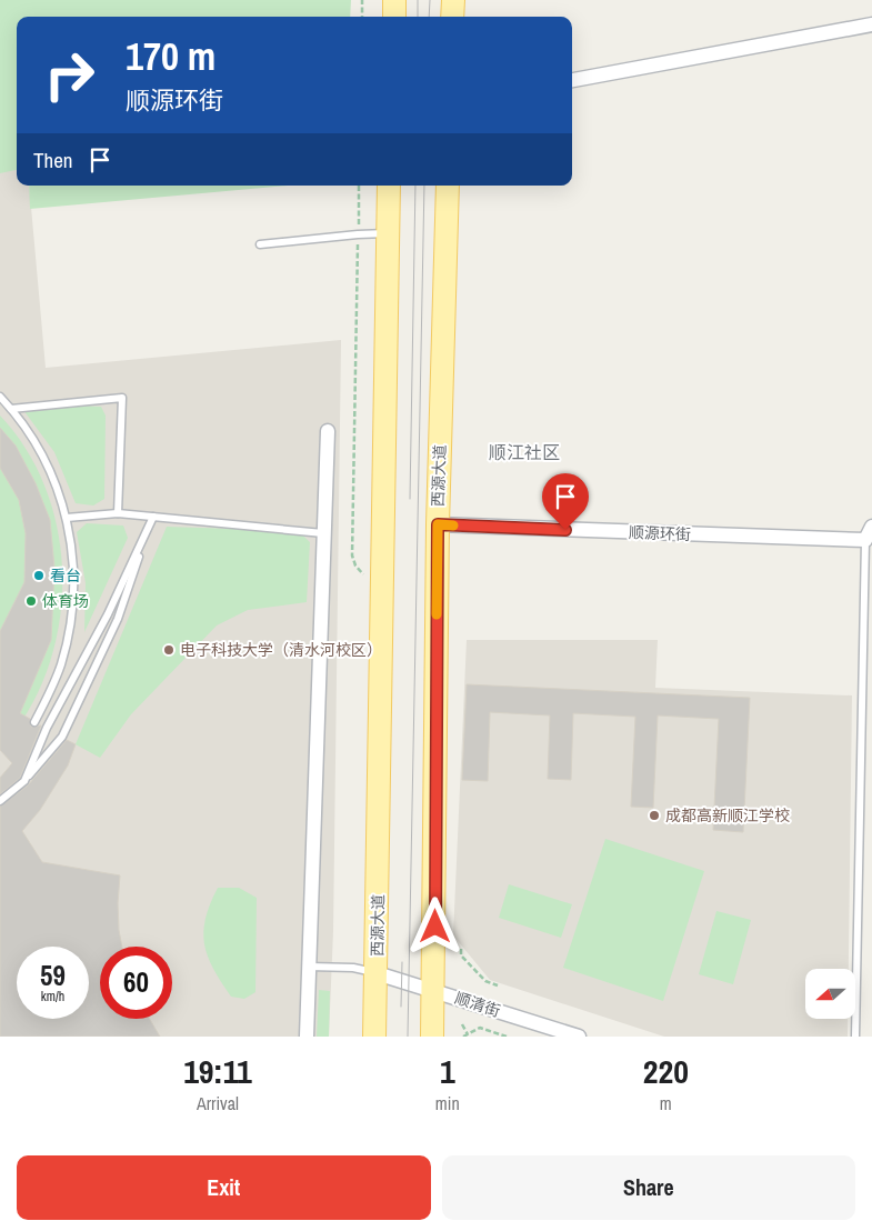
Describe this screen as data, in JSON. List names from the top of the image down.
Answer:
{
  "streets": {
    "main road": ["西源大道"],
    "street": ["顺源环街", "顺清街"]
  },
  "crossings": [
    ["西源大道", "顺源环街"],
    ["西源大道", "顺清街"]
  ],
  "districts": ["顺江社区"],
  "places": [
    "看台",
    "体育场",
    "电子科技大学（清水河校区）",
    "成都高新顺江学校"
  ],
  "north": "left",
  "page": {
    "turn": ["170 m", "顺源环街"],
    "then": "Then",
    "speed": "59 km/h",
    "limit": "60",
    "eta": [
      "19:11",
      "Arrival",
      "1",
      "min",
      "220",
      "m"
    ],
    "buttons": ["Exit", "Share"]
  }
}
